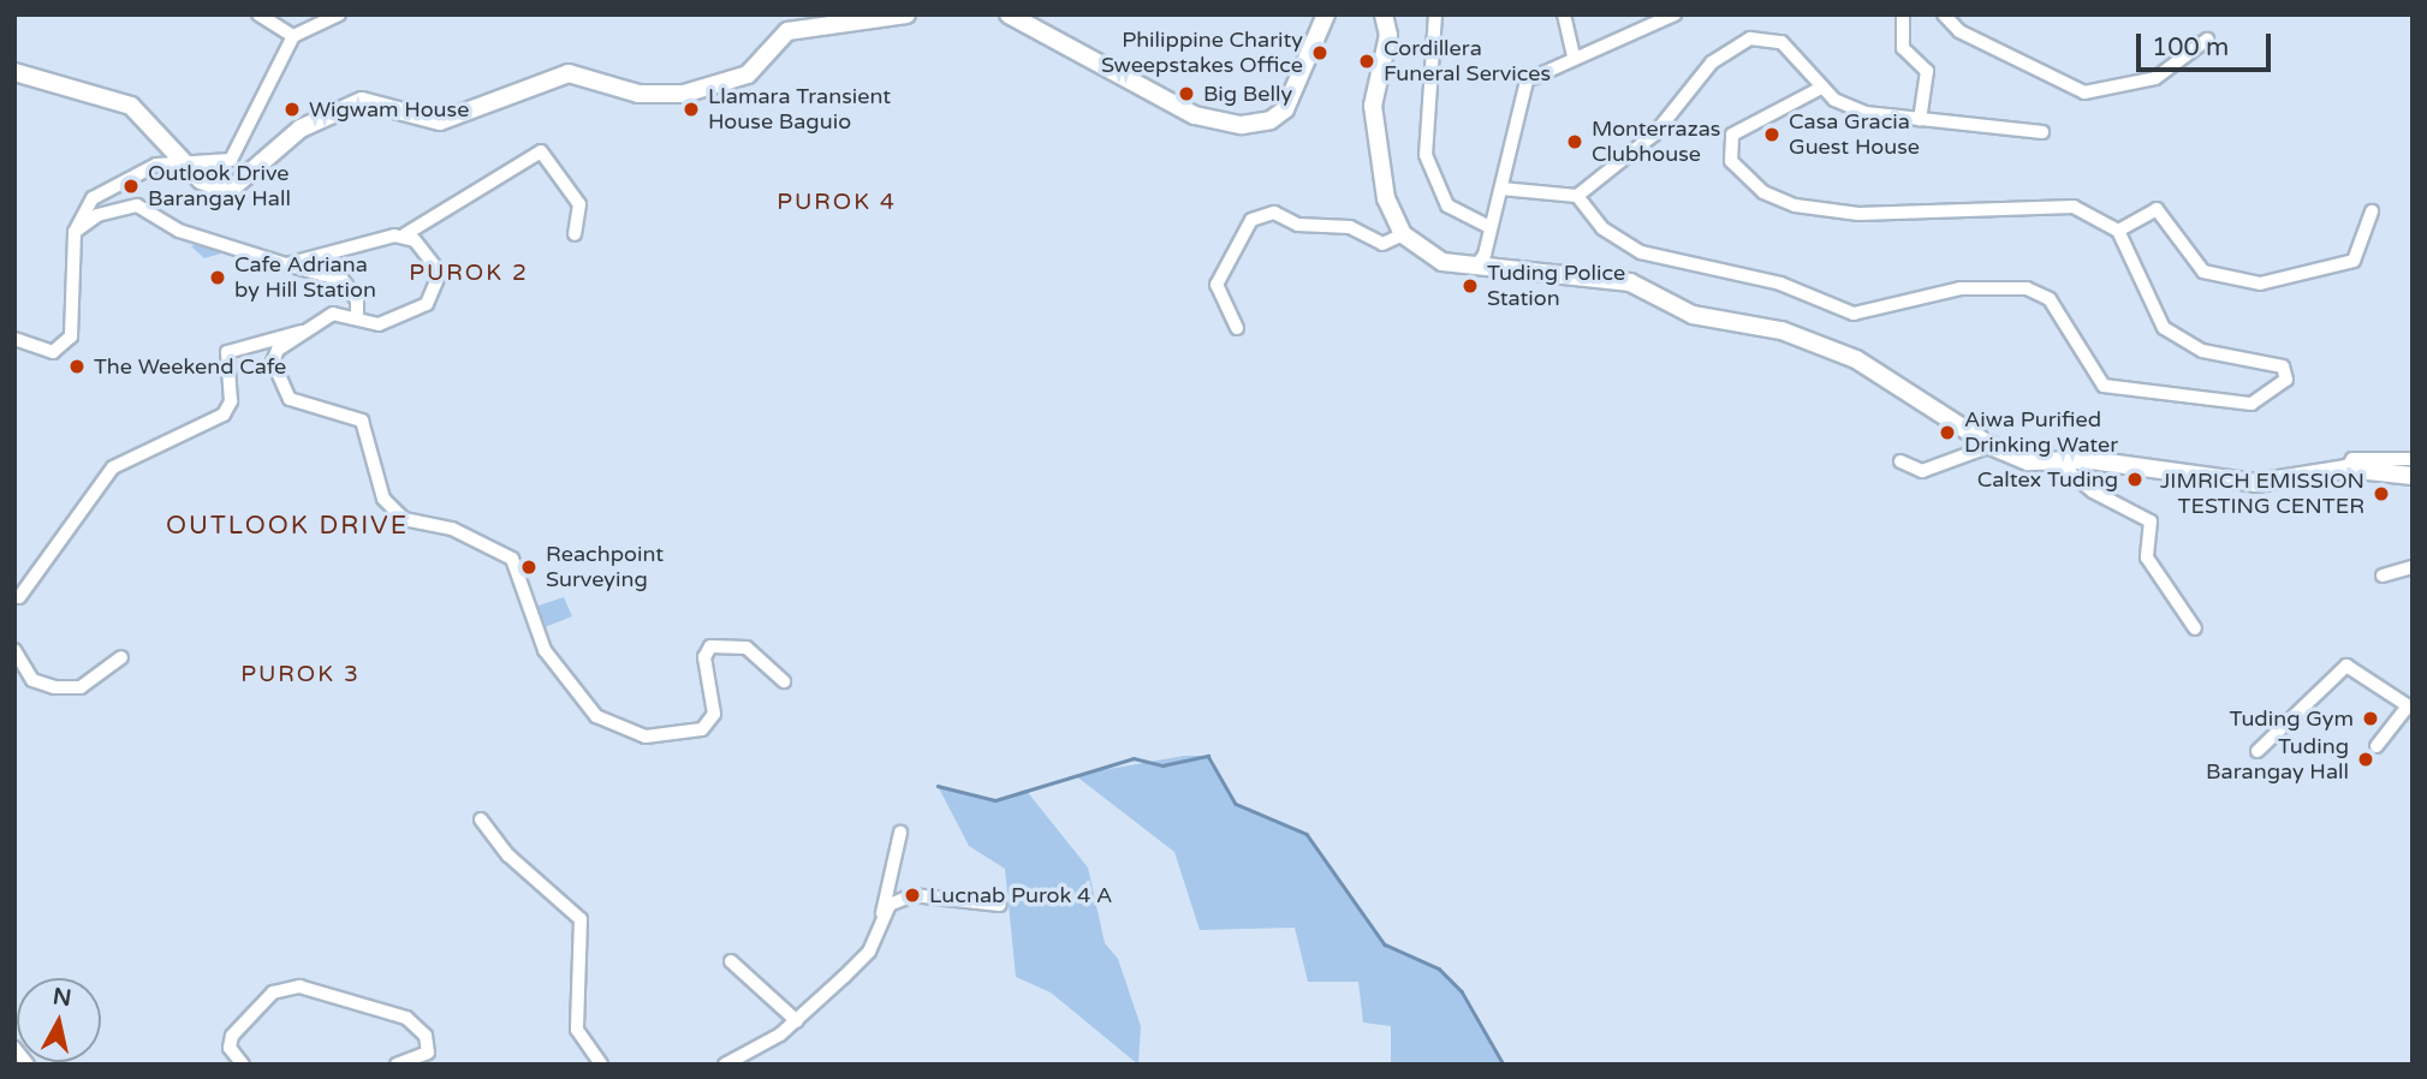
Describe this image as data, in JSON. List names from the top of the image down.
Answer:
{
  "districts": [
    "PUROK 4",
    "PUROK 2",
    "OUTLOOK DRIVE",
    "PUROK 3"
  ],
  "places": [
    "Philippine Charity Sweepstakes Office",
    "Cordillera Funeral Services",
    "Big Belly",
    "Wigwam House",
    "Llamara Transient House Baguio",
    "Casa Gracia Guest House",
    "Monterrazas Clubhouse",
    "Outlook Drive Barangay Hall",
    "Cafe Adriana by Hill Station",
    "Tuding Police Station",
    "The Weekend Cafe",
    "Aiwa Purified Drinking Water",
    "Caltex Tuding",
    "JIMRICH EMISSION TESTING CENTER",
    "Reachpoint Surveying",
    "Tuding Gym",
    "Tuding Barangay Hall",
    "Lucnab Purok 4 A"
  ],
  "scale_bar": "100 m",
  "north": "top"
}
